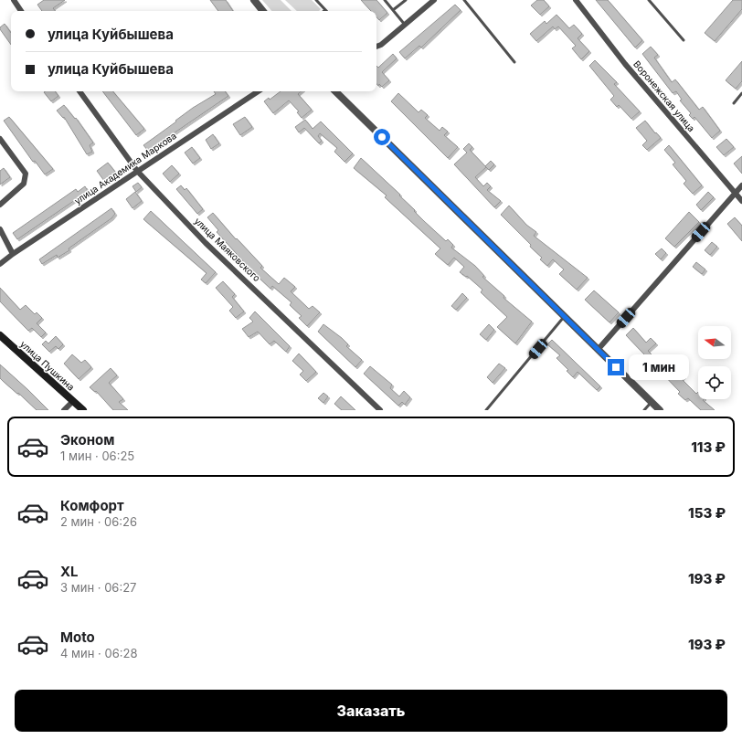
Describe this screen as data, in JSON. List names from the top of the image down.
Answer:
{
  "streets": {
    "main road": ["улица Пушкина"],
    "street": ["Воронежская улица", "улица Академика Маркова", "улица Маяковского"]
  },
  "crossings": [
    ["улица Академика Маркова", "улица Маяковского"]
  ],
  "north": "left",
  "page": {
    "banner": ["улица Куйбышева", "улица Куйбышева"],
    "bubble": "1 мин",
    "list": [
      {
        "name": "Эконом",
        "note": "1 мин · 06:25",
        "value": "113 ₽"
      },
      {
        "name": "Комфорт",
        "note": "2 мин · 06:26",
        "value": "153 ₽"
      },
      {
        "name": "XL",
        "note": "3 мин · 06:27",
        "value": "193 ₽"
      },
      {
        "name": "Moto",
        "note": "4 мин · 06:28",
        "value": "193 ₽"
      }
    ],
    "buttons": "Заказать"
  }
}
